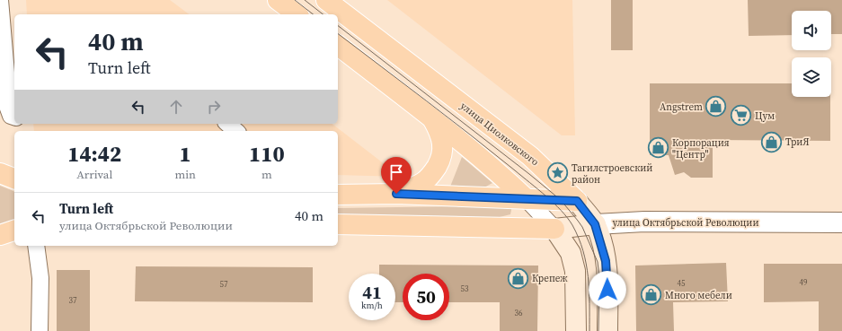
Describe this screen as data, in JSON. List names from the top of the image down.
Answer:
{
  "streets": {
    "main road": ["улица Циолковского", "улица Октябрьской Революции"]
  },
  "crossings": [
    ["улица Циолковского", "улица Октябрьской Революции"]
  ],
  "places": {
    "shop": [
      "Angstrem",
      "ТриЯ",
      "Корпорация \"Центр\"",
      "Крепеж",
      "Много мебели"
    ],
    "supermarket": ["Цум"],
    "place": ["Тагилстроевский район"]
  },
  "house_numbers": [
    "49",
    "45",
    "57",
    "53",
    "37",
    "36"
  ],
  "page": {
    "turn": ["40 m", "Turn left"],
    "eta": [
      "14:42",
      "Arrival",
      "1",
      "min",
      "110",
      "m"
    ],
    "list": [
      {
        "name": "Turn left",
        "note": "улица Октябрьской Революции",
        "value": "40 m"
      }
    ],
    "speed": "41 km/h",
    "limit": "50"
  }
}
